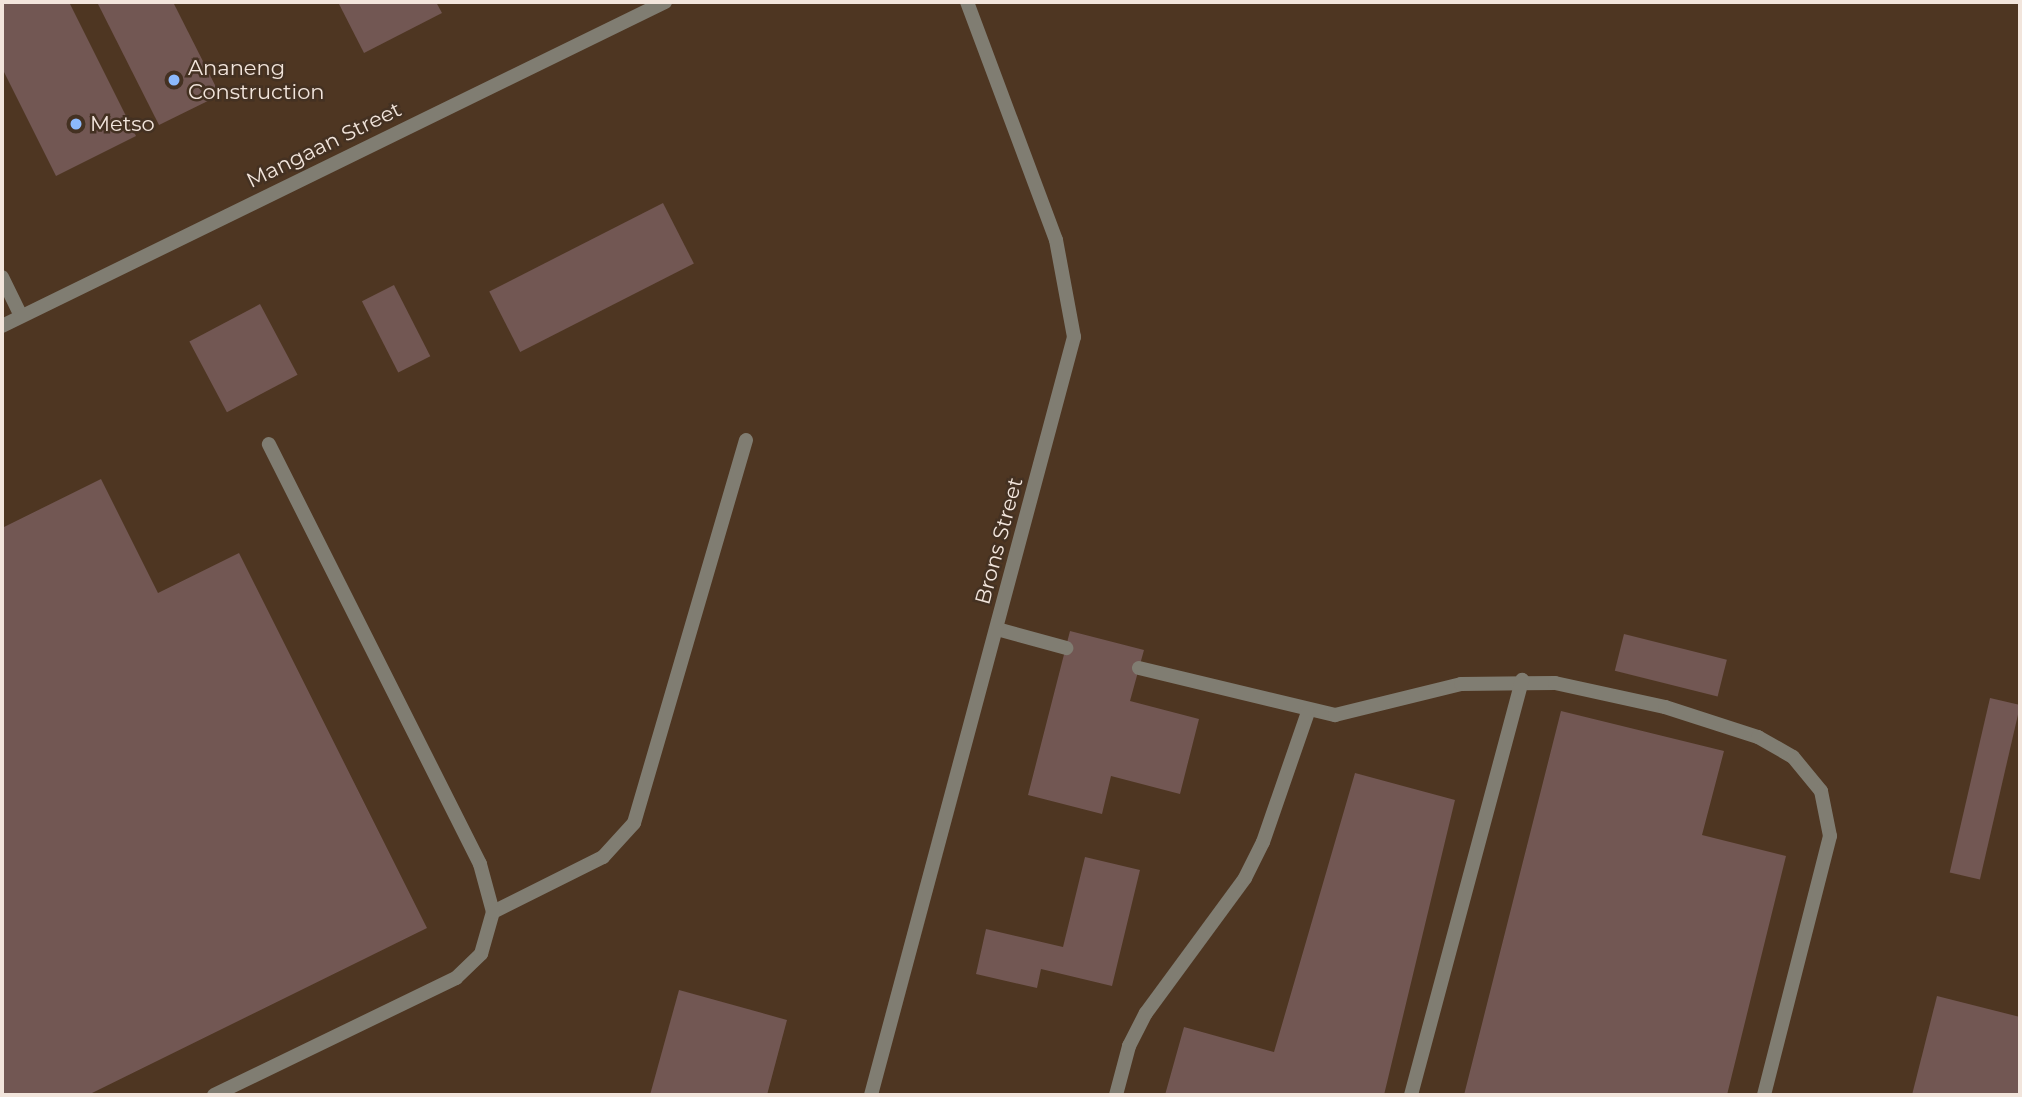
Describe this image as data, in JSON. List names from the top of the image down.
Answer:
{
  "streets": {
    "street": ["Mangaan Street", "Brons Street"]
  },
  "places": ["Ananeng Construction", "Metso"]
}
